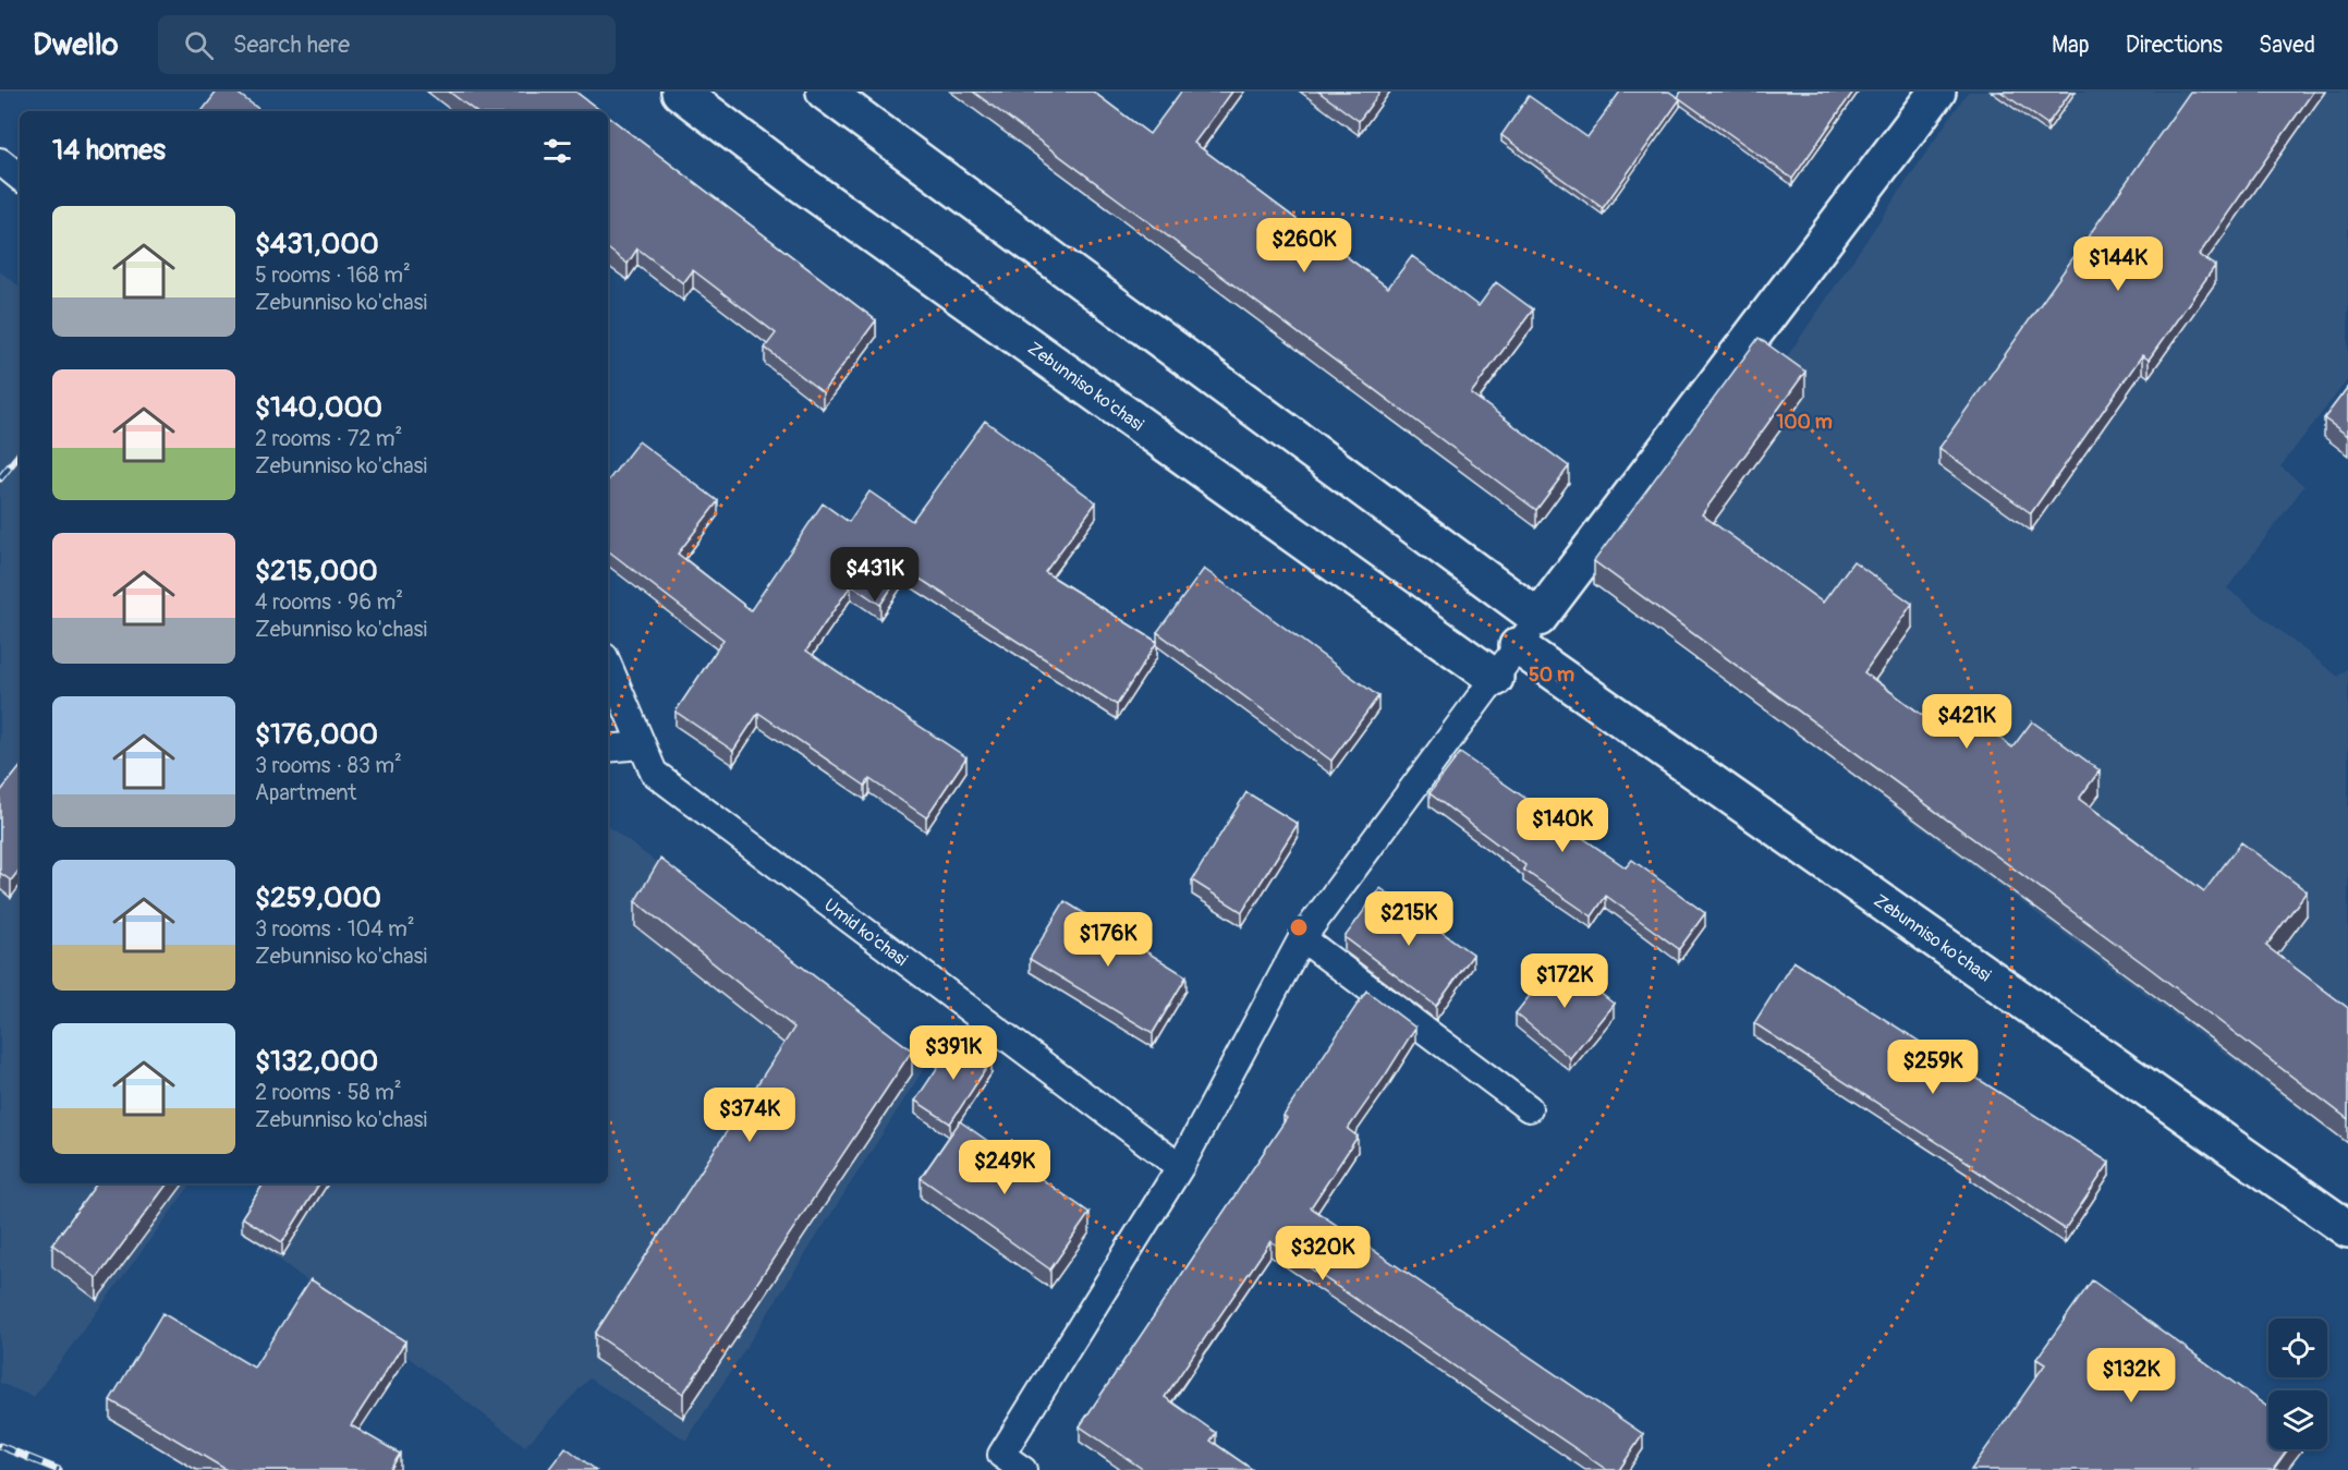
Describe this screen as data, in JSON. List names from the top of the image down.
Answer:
{
  "streets": {
    "street": ["Zebunniso ko'chasi"],
    "lane": ["Umid ko'chasi"]
  },
  "page": {
    "header": "Dwello",
    "search": "Search here",
    "nav": ["Map", "Directions", "Saved"],
    "heading": "14 homes",
    "list": [
      {
        "name": "$431,000",
        "note": "5 rooms · 168 m² · Zebunniso ko'chasi"
      },
      {
        "name": "$140,000",
        "note": "2 rooms · 72 m² · Zebunniso ko'chasi"
      },
      {
        "name": "$215,000",
        "note": "4 rooms · 96 m² · Zebunniso ko'chasi"
      },
      {
        "name": "$176,000",
        "note": "3 rooms · 83 m² · Apartment"
      },
      {
        "name": "$259,000",
        "note": "3 rooms · 104 m² · Zebunniso ko'chasi"
      },
      {
        "name": "$132,000",
        "note": "2 rooms · 58 m² · Zebunniso ko'chasi"
      }
    ],
    "price": [
      "$260K",
      "$144K",
      "$431K",
      "$421K",
      "$140K",
      "$215K",
      "$176K",
      "$172K",
      "$391K",
      "$259K",
      "$374K",
      "$249K",
      "$320K",
      "$132K"
    ]
  },
  "rings": ["100 m", "50 m"]
}
